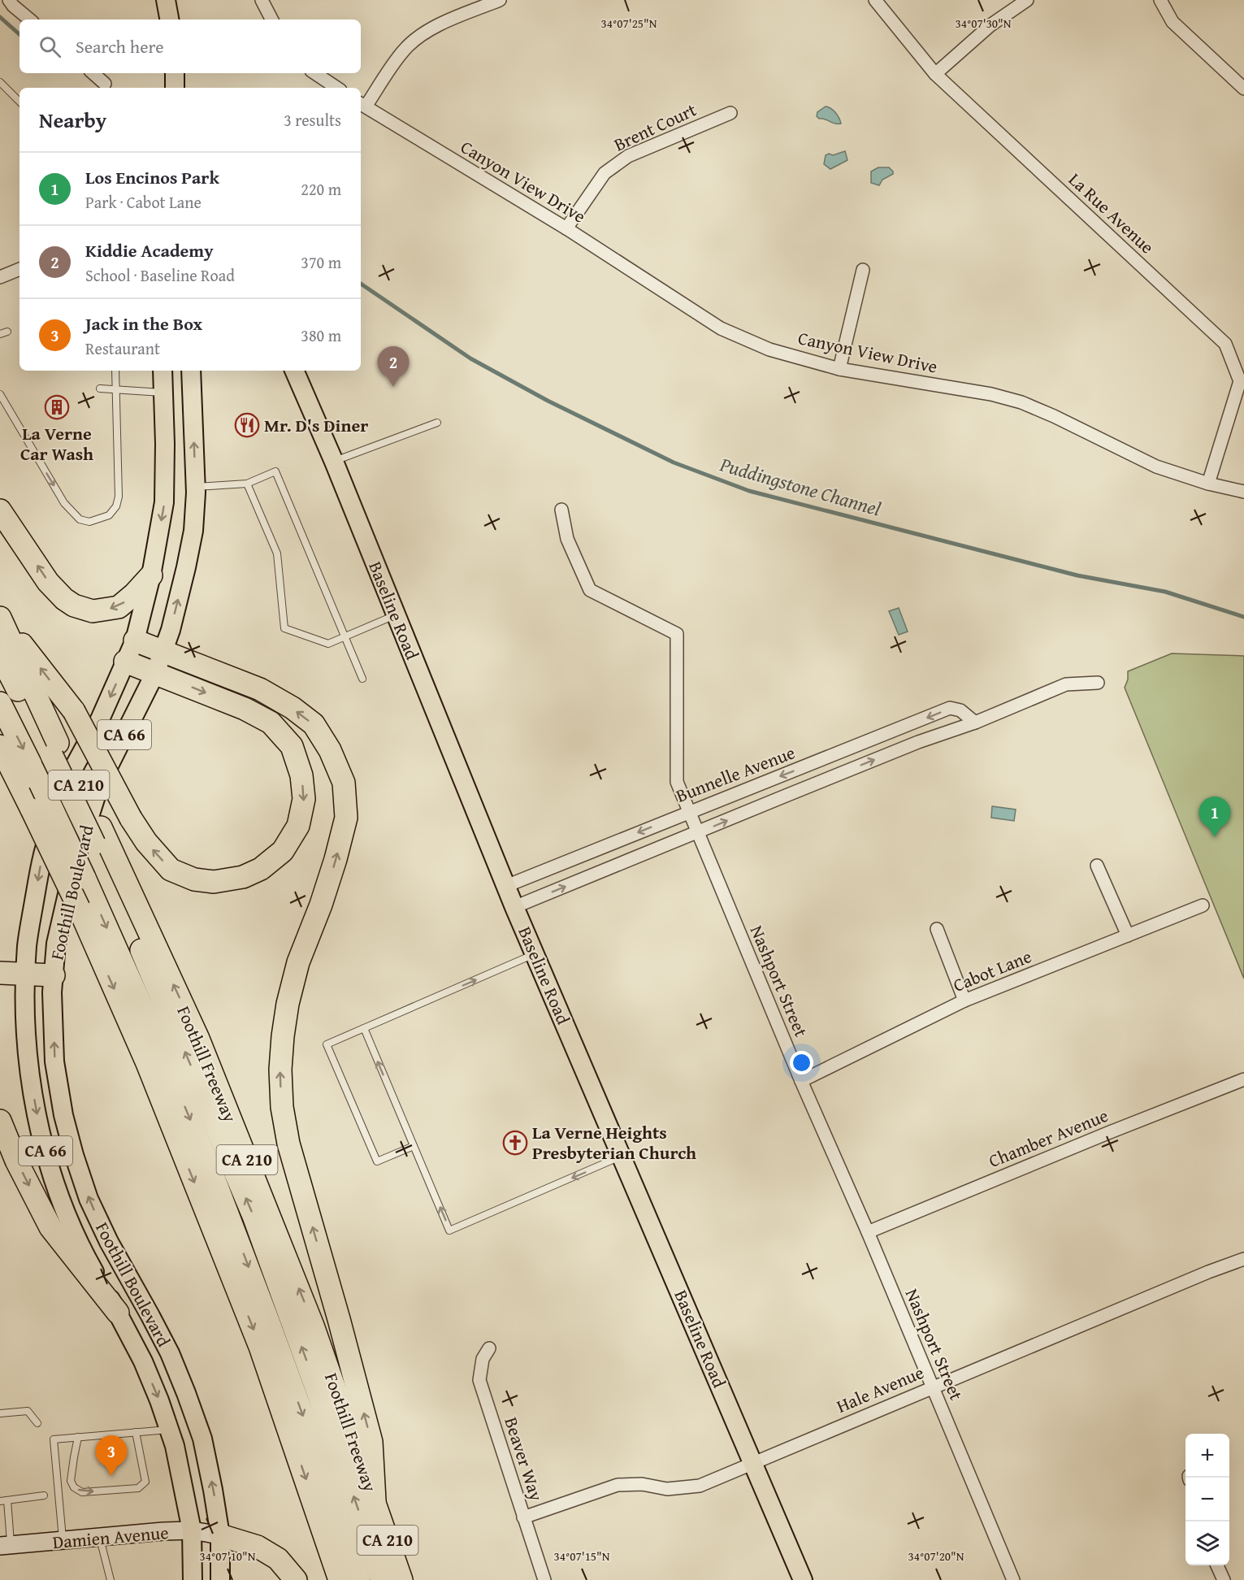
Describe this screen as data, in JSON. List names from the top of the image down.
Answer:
{
  "streets": {
    "highway": ["CA 210", "Foothill Freeway"],
    "main road": [
      "Baseline Road",
      "CA 66",
      "Foothill Boulevard",
      "Damien Avenue"
    ],
    "street": [
      "Brent Court",
      "Canyon View Drive",
      "La Rue Avenue",
      "Bunnelle Avenue",
      "Cabot Lane",
      "Nashport Street",
      "Chamber Avenue",
      "Hale Avenue",
      "Beaver Way"
    ]
  },
  "crossings": [
    ["Brent Court", "Canyon View Drive"],
    ["Canyon View Drive", "La Rue Avenue"],
    ["Baseline Road", "Bunnelle Avenue"],
    ["Baseline Road", "Hale Avenue"],
    ["Bunnelle Avenue", "Nashport Street"],
    ["Foothill Boulevard", "Damien Avenue"],
    ["Cabot Lane", "Nashport Street"],
    ["Nashport Street", "Chamber Avenue"],
    ["Nashport Street", "Hale Avenue"],
    ["Hale Avenue", "Beaver Way"]
  ],
  "water": ["Puddingstone Channel"],
  "places": {
    "building": ["La Verne Car Wash"],
    "restaurant": ["Mr. D's Diner"],
    "church": ["La Verne Heights Presbyterian Church"]
  },
  "page": {
    "search": "Search here",
    "heading": ["Nearby", "3 results"],
    "list": [
      {
        "mark": "1",
        "name": "Los Encinos Park",
        "note": "Park · Cabot Lane",
        "value": "220 m"
      },
      {
        "mark": "2",
        "name": "Kiddie Academy",
        "note": "School · Baseline Road",
        "value": "370 m"
      },
      {
        "mark": "3",
        "name": "Jack in the Box",
        "note": "Restaurant",
        "value": "380 m"
      }
    ],
    "pins": ["2", "1", "3"],
    "map_buttons": ["+", "−"]
  },
  "coordinates": [
    "34°07'25\"N",
    "34°07'30\"N",
    "34°07'10\"N",
    "34°07'15\"N",
    "34°07'20\"N"
  ]
}
